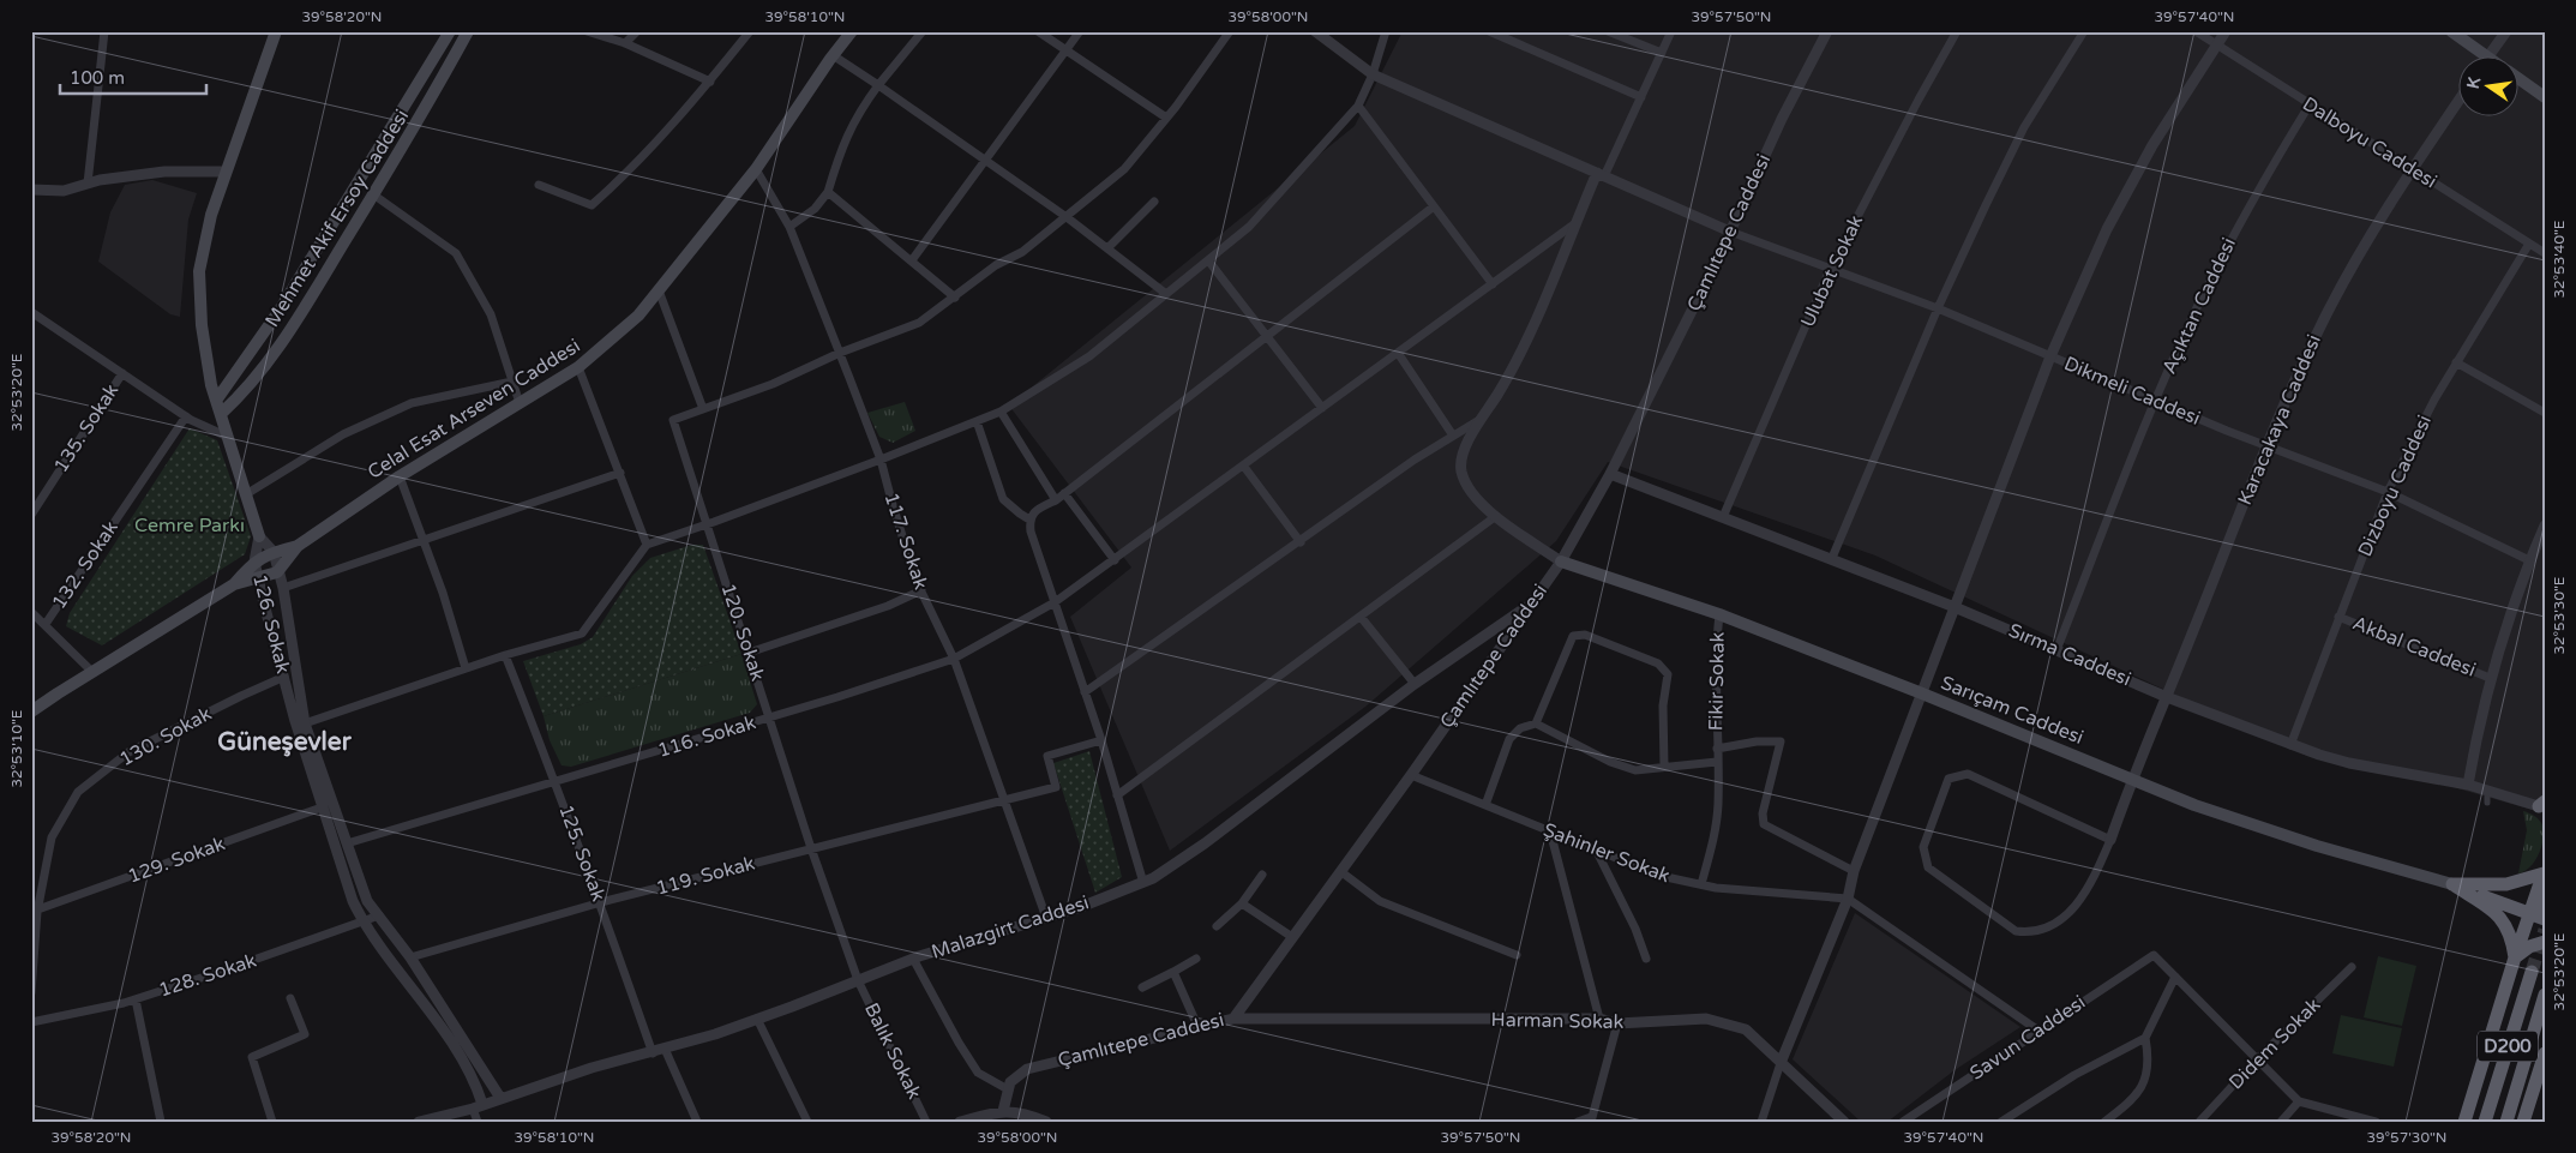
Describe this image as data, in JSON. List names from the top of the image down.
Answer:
{
  "streets": {
    "highway": ["D200"],
    "main road": ["Mehmet Akif Ersoy Caddesi", "Celal Esat Arseven Caddesi", "Sarıçam Caddesi"],
    "street": [
      "Dalboyu Caddesi",
      "Çamlıtepe Caddesi",
      "Ulubat Sokak",
      "Açıktan Caddesi",
      "Dikmeli Caddesi",
      "Karacakaya Caddesi",
      "135. Sokak",
      "Dizboyu Caddesi",
      "117. Sokak",
      "132. Sokak",
      "126. Sokak",
      "120. Sokak",
      "Akbal Caddesi",
      "Sırma Caddesi",
      "Fikir Sokak",
      "130. Sokak",
      "116. Sokak",
      "125. Sokak",
      "Şahinler Sokak",
      "129. Sokak",
      "119. Sokak",
      "Malazgirt Caddesi",
      "128. Sokak",
      "Harman Sokak",
      "Savun Caddesi",
      "Didem Sokak",
      "Balık Sokak"
    ]
  },
  "crossings": [
    ["Dalboyu Caddesi", "Açıktan Caddesi"],
    ["Dalboyu Caddesi", "Karacakaya Caddesi"],
    ["Dalboyu Caddesi", "Dizboyu Caddesi"],
    ["Çamlıtepe Caddesi", "Dikmeli Caddesi"],
    ["Çamlıtepe Caddesi", "Sırma Caddesi"],
    ["Çamlıtepe Caddesi", "Sarıçam Caddesi"],
    ["Çamlıtepe Caddesi", "Şahinler Sokak"],
    ["Çamlıtepe Caddesi", "Malazgirt Caddesi"],
    ["Çamlıtepe Caddesi", "Harman Sokak"],
    ["Ulubat Sokak", "Dikmeli Caddesi"],
    ["Ulubat Sokak", "Sırma Caddesi"],
    ["Açıktan Caddesi", "Dikmeli Caddesi"],
    ["Açıktan Caddesi", "Sırma Caddesi"],
    ["Dikmeli Caddesi", "Karacakaya Caddesi"],
    ["Dikmeli Caddesi", "Dizboyu Caddesi"],
    ["Celal Esat Arseven Caddesi", "117. Sokak"],
    ["Karacakaya Caddesi", "Sırma Caddesi"],
    ["Karacakaya Caddesi", "Sarıçam Caddesi"],
    ["Dizboyu Caddesi", "Akbal Caddesi"],
    ["Dizboyu Caddesi", "Sırma Caddesi"],
    ["117. Sokak", "116. Sokak"],
    ["117. Sokak", "119. Sokak"],
    ["117. Sokak", "Malazgirt Caddesi"],
    ["126. Sokak", "130. Sokak"],
    ["126. Sokak", "116. Sokak"],
    ["126. Sokak", "129. Sokak"],
    ["126. Sokak", "119. Sokak"],
    ["126. Sokak", "Malazgirt Caddesi"],
    ["126. Sokak", "128. Sokak"],
    ["120. Sokak", "116. Sokak"],
    ["120. Sokak", "119. Sokak"],
    ["120. Sokak", "Malazgirt Caddesi"],
    ["120. Sokak", "Balık Sokak"],
    ["Fikir Sokak", "Sarıçam Caddesi"],
    ["Fikir Sokak", "Şahinler Sokak"],
    ["130. Sokak", "129. Sokak"],
    ["116. Sokak", "125. Sokak"],
    ["125. Sokak", "119. Sokak"],
    ["125. Sokak", "Malazgirt Caddesi"],
    ["Malazgirt Caddesi", "Balık Sokak"]
  ],
  "districts": ["Güneşevler"],
  "parks": ["Cemre Parkı"],
  "scale_bar": "100 m",
  "north": "left",
  "coordinates": [
    "39°58'20\"N",
    "39°58'10\"N",
    "39°58'00\"N",
    "39°57'50\"N",
    "39°57'40\"N",
    "32°53'40\"E",
    "32°53'20\"E",
    "32°53'30\"E",
    "32°53'10\"E",
    "39°57'30\"N"
  ]
}
